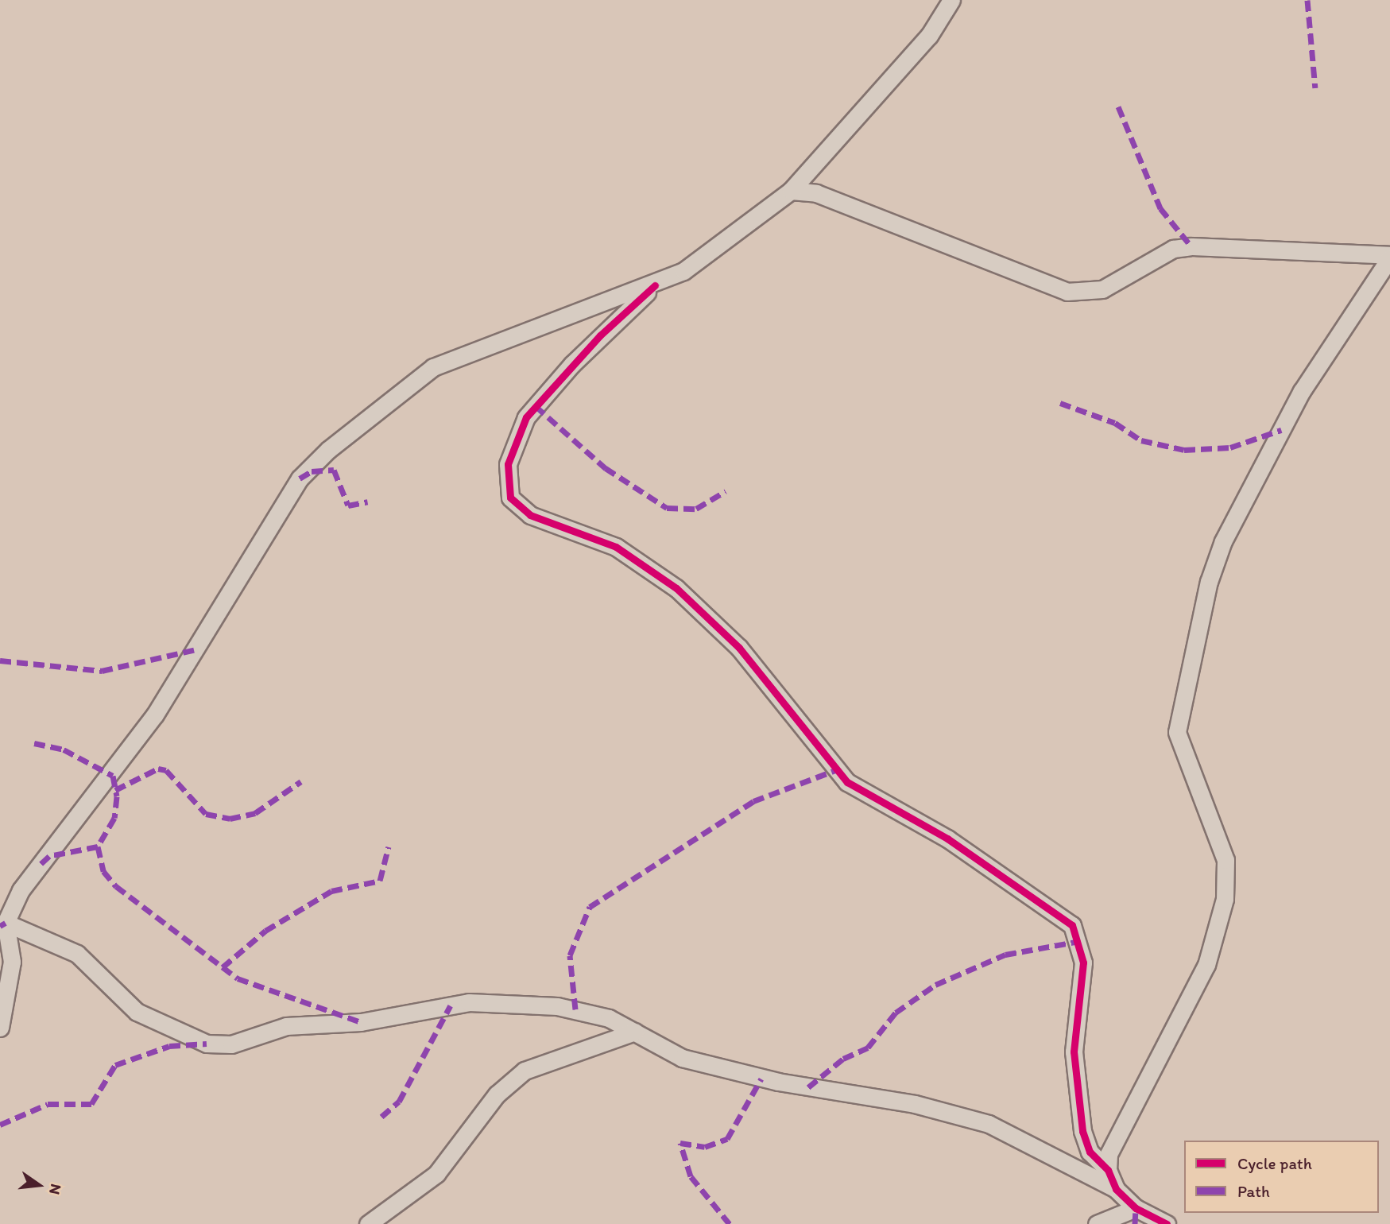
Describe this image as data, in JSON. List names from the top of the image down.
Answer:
{
  "legend": ["Cycle path", "Path"],
  "north": "right"
}
